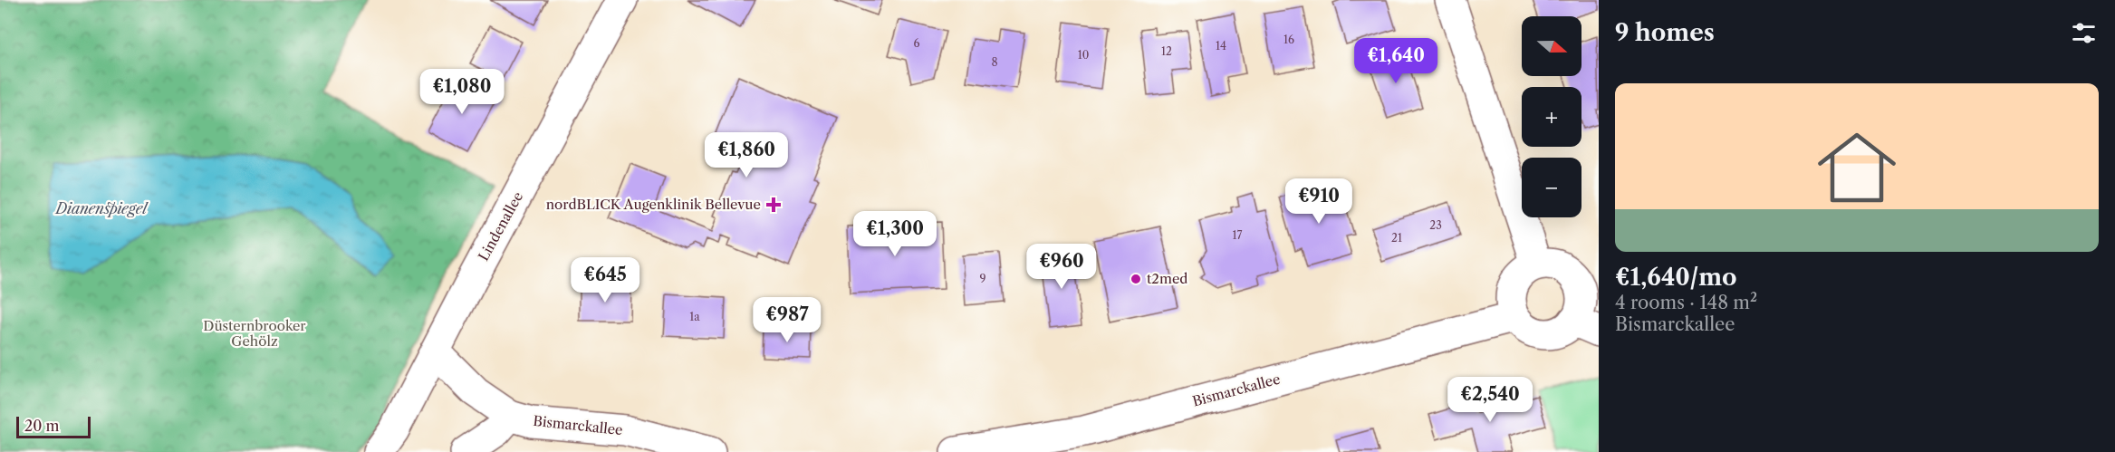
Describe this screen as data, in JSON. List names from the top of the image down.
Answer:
{
  "streets": {
    "street": ["Lindenallee", "Bismarckallee"]
  },
  "crossings": [
    ["Lindenallee", "Bismarckallee"]
  ],
  "water": ["Dianenspiegel"],
  "parks": ["Düsternbrooker Gehölz"],
  "places": {
    "health": ["nordBLICK Augenklinik Bellevue"],
    "other": ["t2med"]
  },
  "house_numbers": [
    "16",
    "6",
    "14",
    "12",
    "10",
    "8",
    "23",
    "17",
    "21",
    "9",
    "1a"
  ],
  "scale_bar": "20 m",
  "north": "right",
  "page": {
    "heading": "9 homes",
    "map_buttons": ["+", "−"],
    "price": [
      "€1,640",
      "€1,080",
      "€1,860",
      "€910",
      "€1,300",
      "€960",
      "€645",
      "€987",
      "€2,540"
    ],
    "list": [
      {
        "name": "€1,640/mo",
        "note": "4 rooms · 148 m² · Bismarckallee"
      }
    ],
    "scale": "20 m"
  }
}
